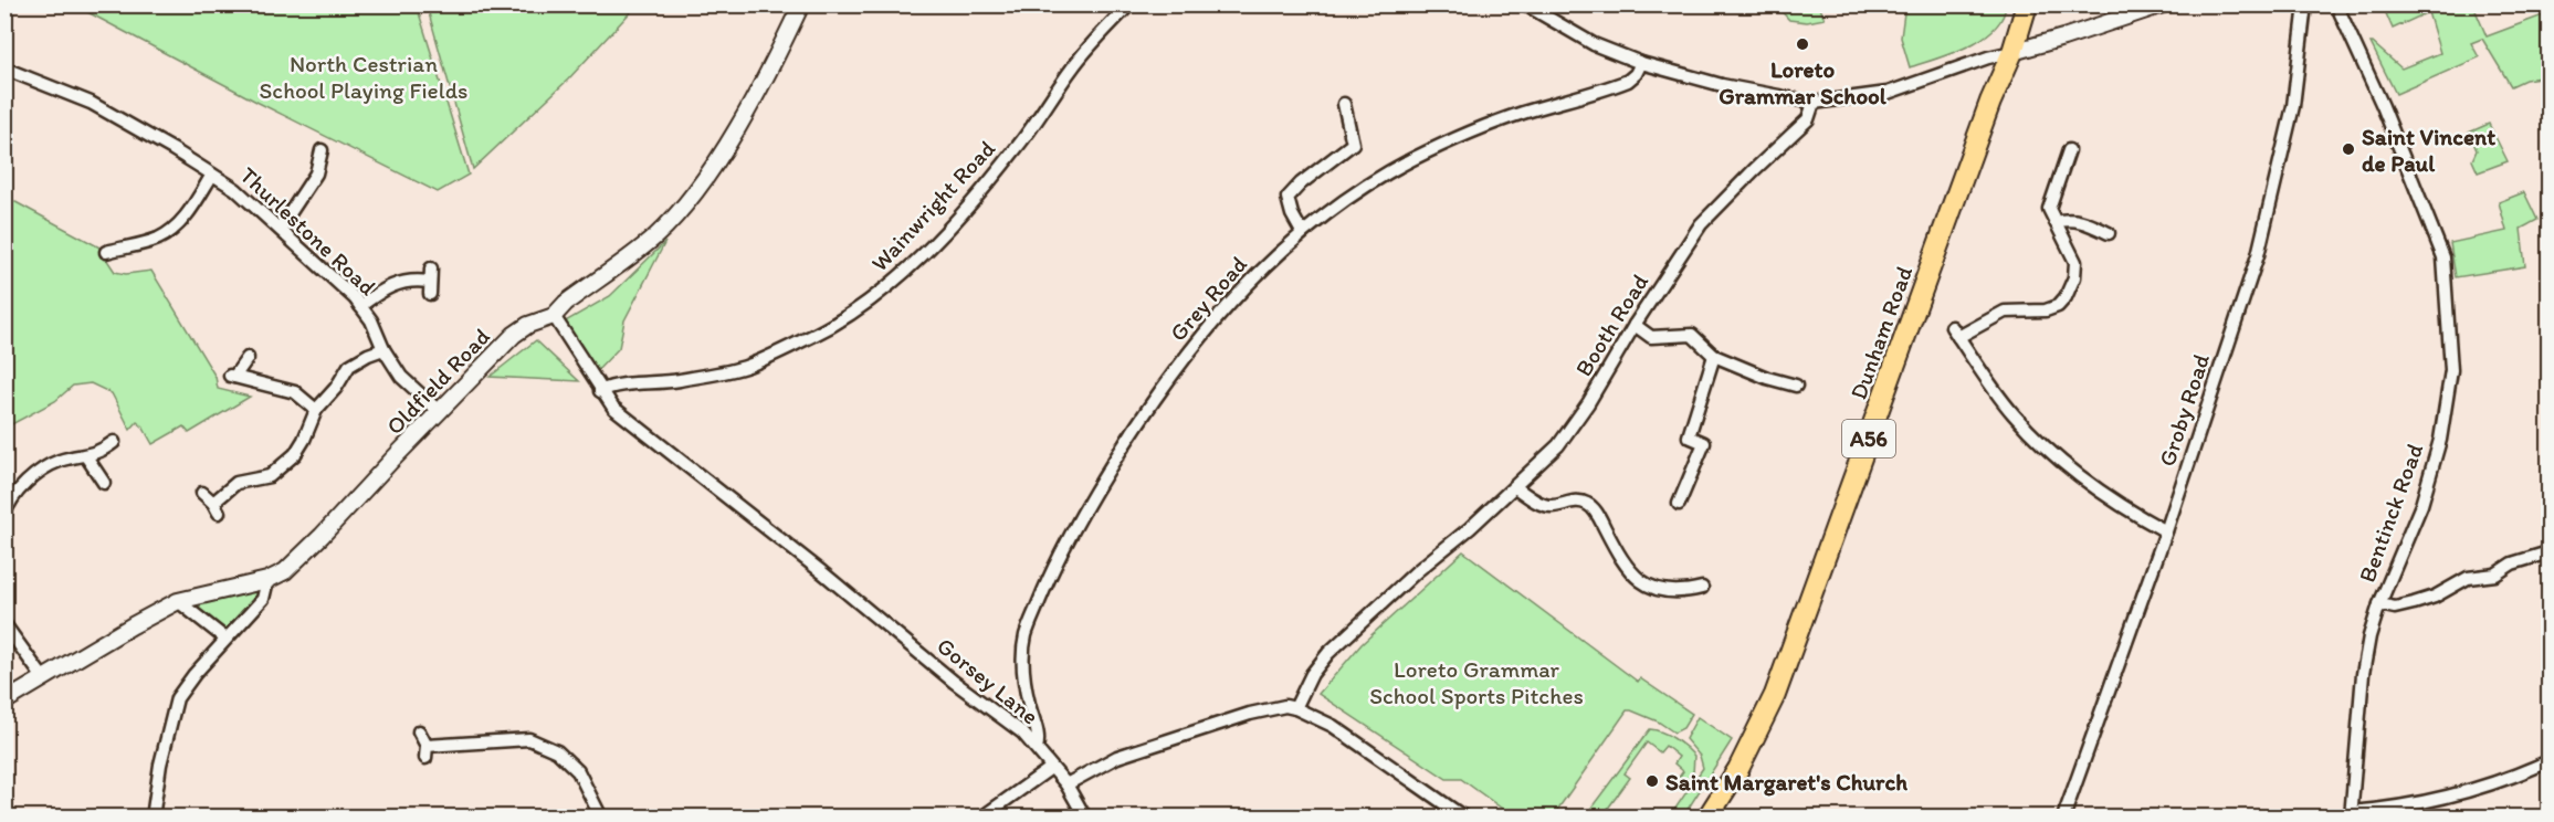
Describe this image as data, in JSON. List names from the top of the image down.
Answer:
{
  "streets": {
    "highway": ["Dunham Road", "A56"],
    "street": [
      "Wainwright Road",
      "Thurlestone Road",
      "Grey Road",
      "Booth Road",
      "Oldfield Road",
      "Groby Road",
      "Bentinck Road",
      "Gorsey Lane"
    ]
  },
  "crossings": [
    ["Wainwright Road", "Gorsey Lane"],
    ["Thurlestone Road", "Oldfield Road"],
    ["Grey Road", "Gorsey Lane"],
    ["Oldfield Road", "Gorsey Lane"]
  ],
  "parks": ["North Cestrian School Playing Fields", "Loreto Grammar School Sports Pitches"],
  "places": ["Loreto Grammar School", "Saint Vincent de Paul", "Saint Margaret's Church"]
}
